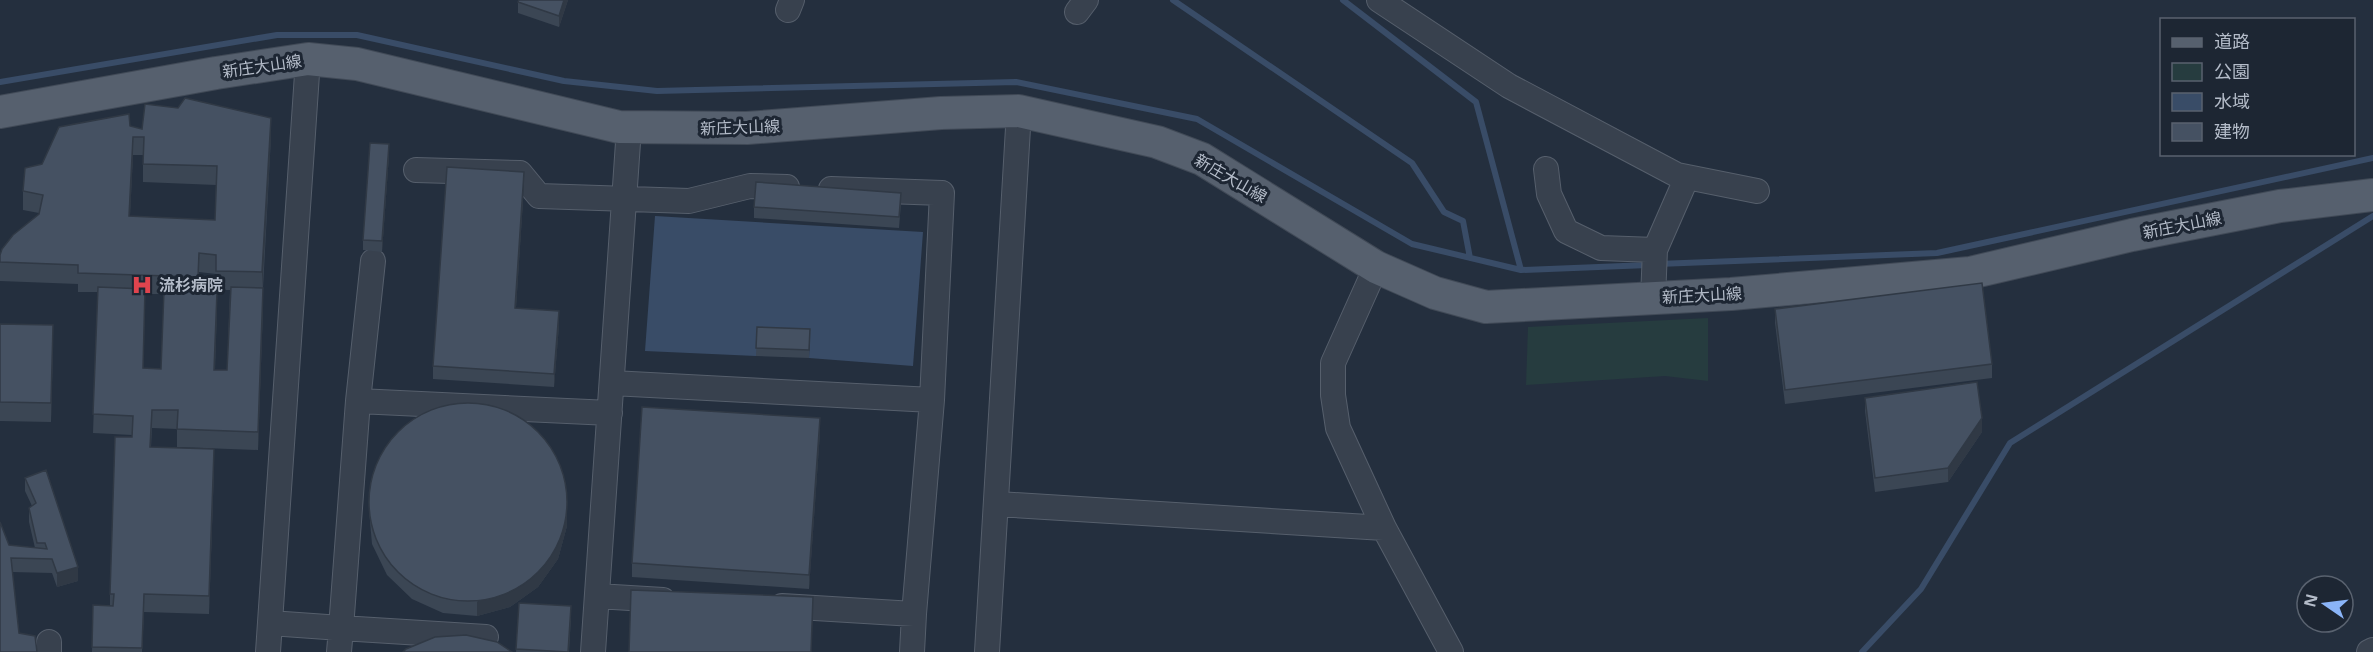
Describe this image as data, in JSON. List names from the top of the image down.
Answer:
{
  "streets": {
    "main road": ["新庄大山線"]
  },
  "places": {
    "hospital": ["流杉病院"]
  },
  "legend": [
    "道路",
    "公園",
    "水域",
    "建物"
  ],
  "north": "left"
}
